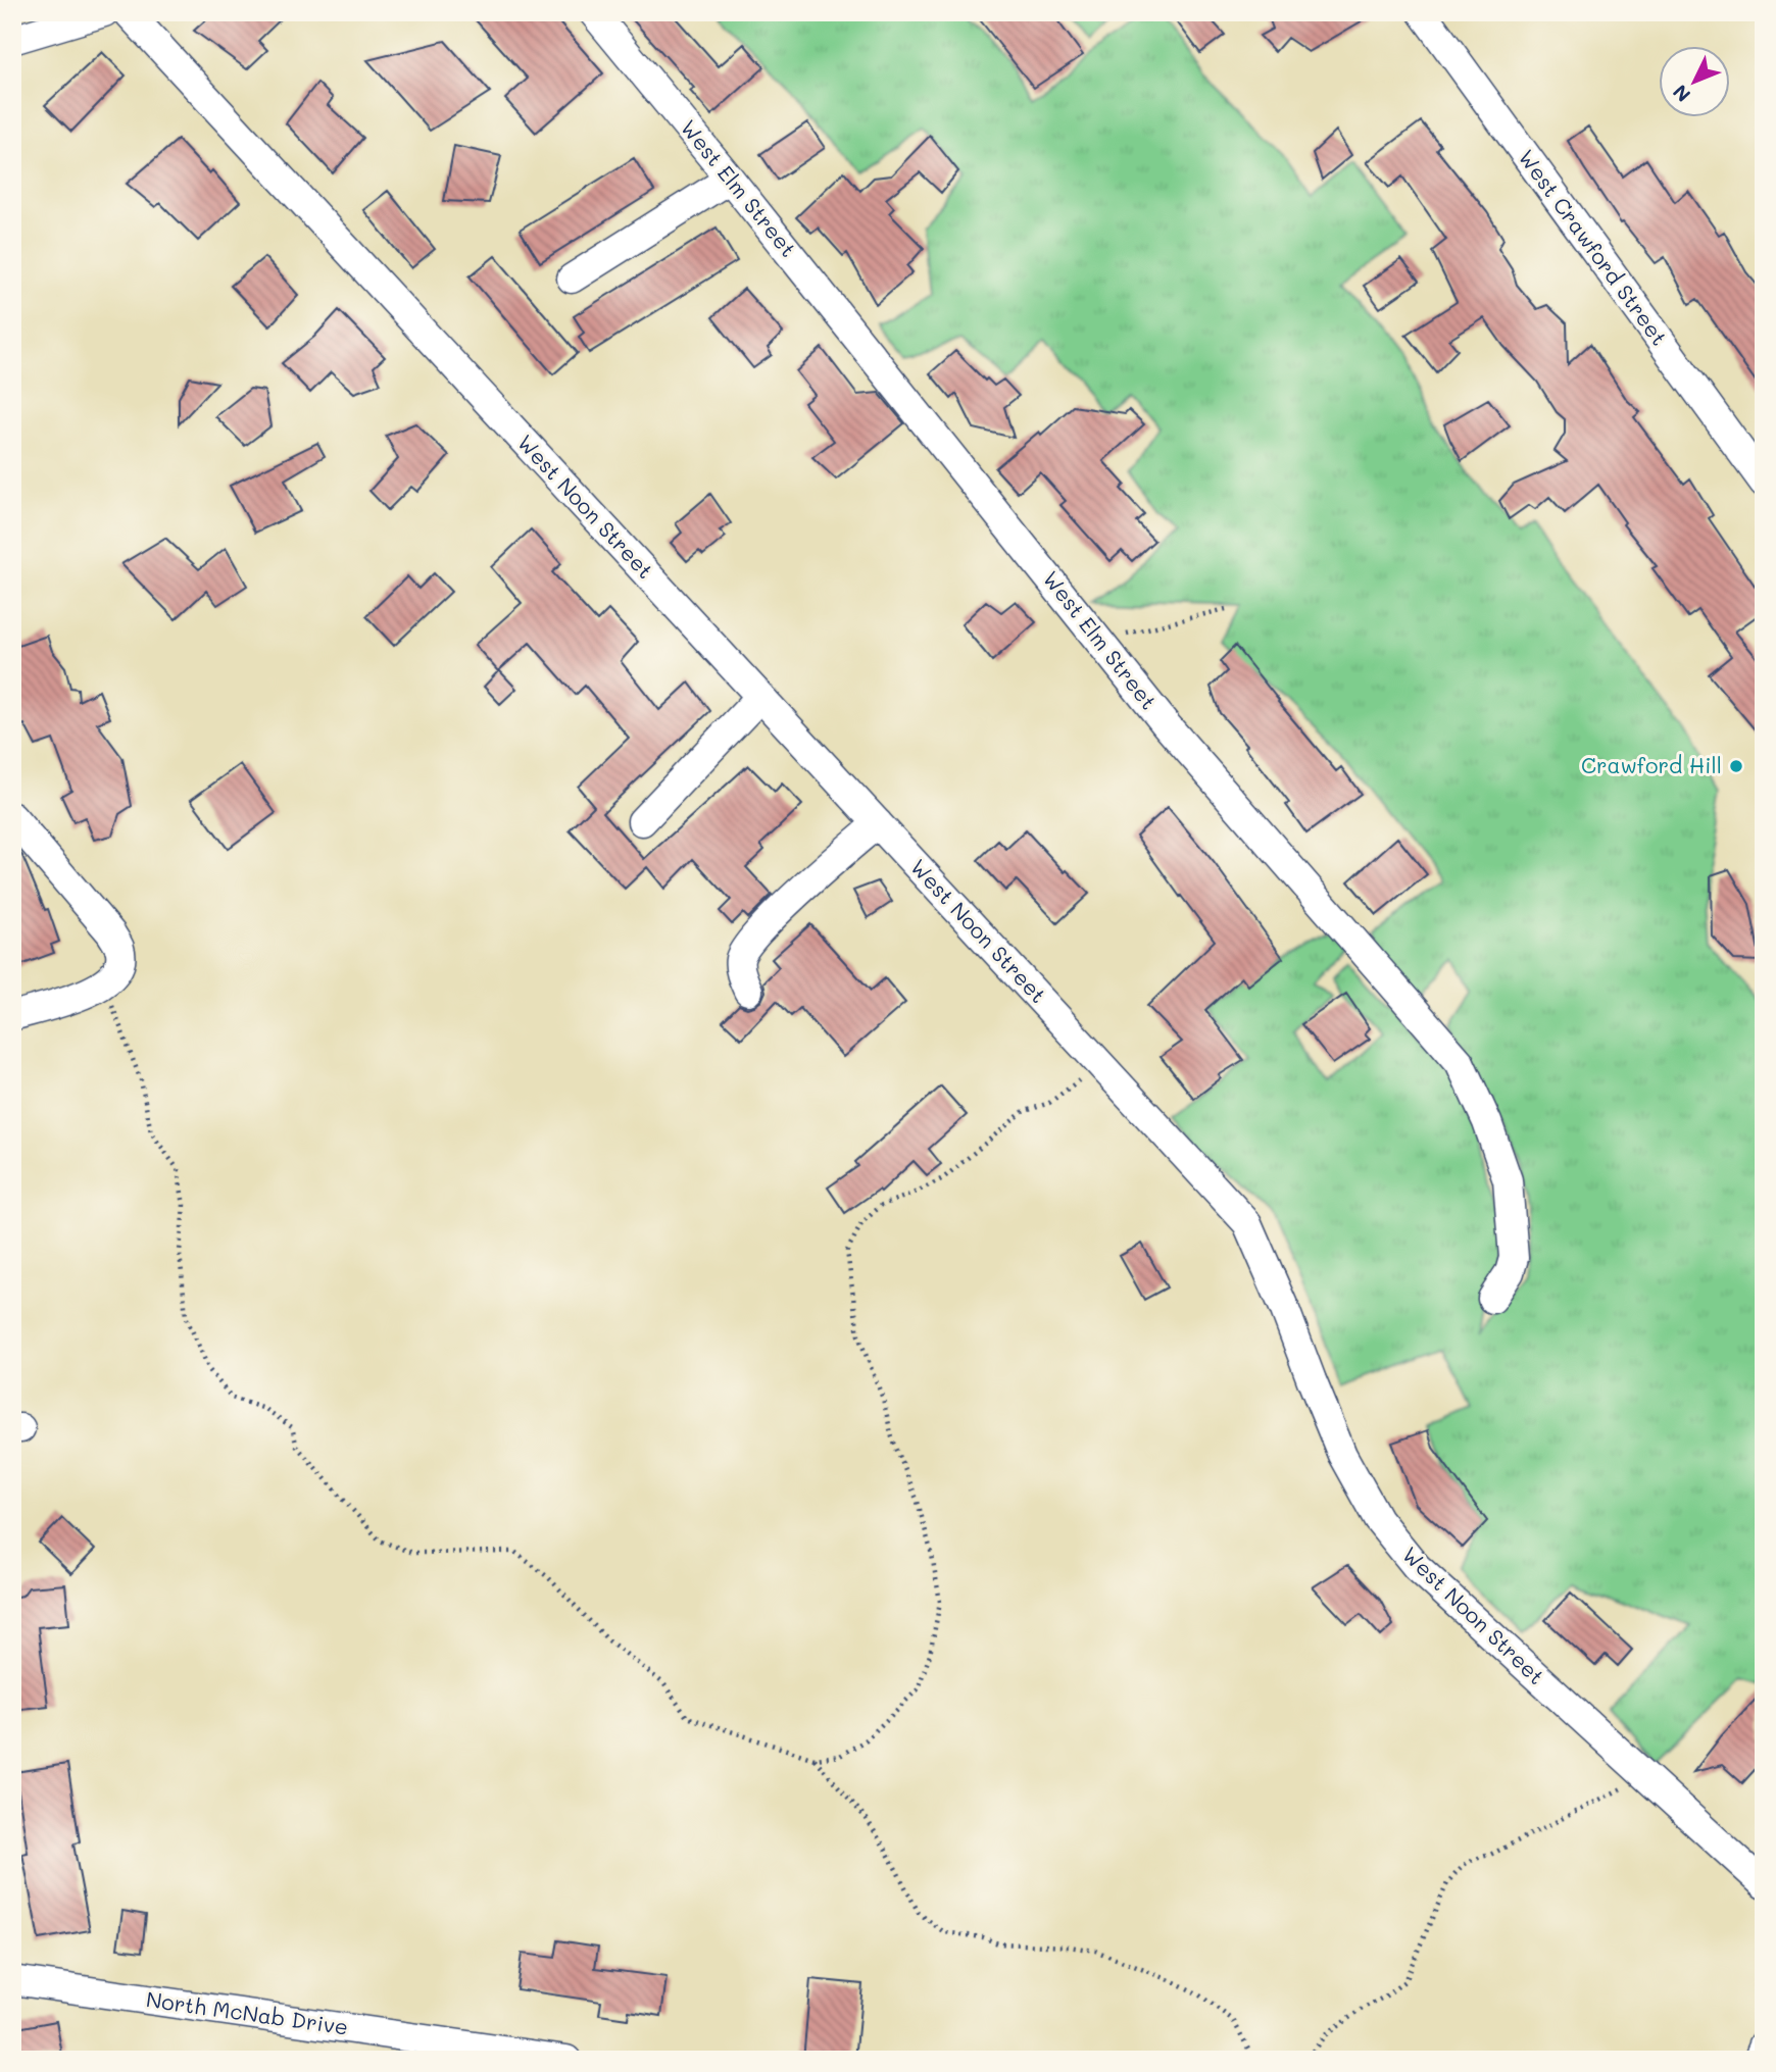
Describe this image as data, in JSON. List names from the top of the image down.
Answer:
{
  "streets": {
    "street": [
      "West Elm Street",
      "West Crawford Street",
      "West Noon Street",
      "North McNab Drive"
    ]
  },
  "places": ["Crawford Hill"],
  "north": "bottom left"
}
